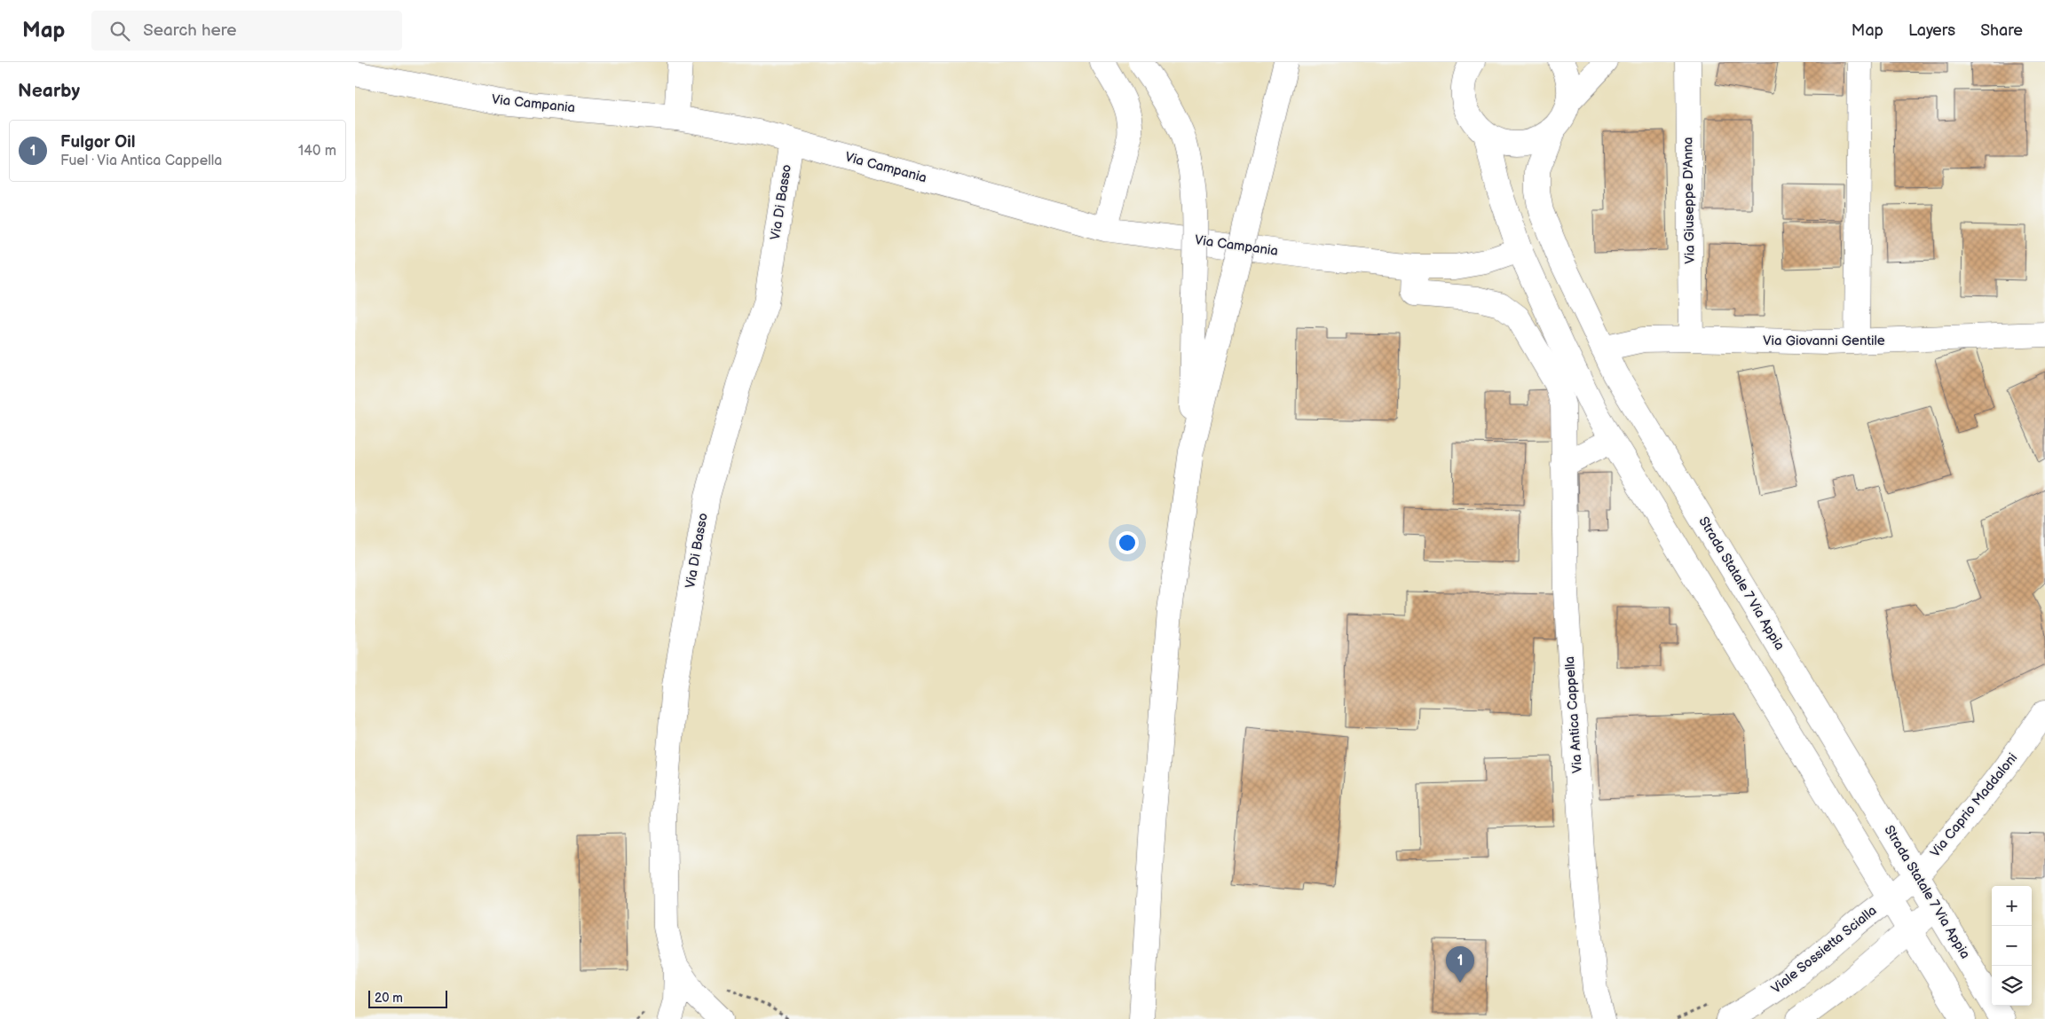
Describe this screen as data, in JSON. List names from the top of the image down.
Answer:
{
  "streets": {
    "main road": [
      "Via Campania",
      "Via Giuseppe D'Anna",
      "Via Di Basso",
      "Via Giovanni Gentile",
      "Strada Statale 7 Via Appia",
      "Via Antica Cappella",
      "Via Caprio Maddaloni",
      "Viale Sossietta Scialla"
    ]
  },
  "crossings": [
    ["Via Campania", "Via Di Basso"],
    ["Via Campania", "Strada Statale 7 Via Appia"],
    ["Via Giuseppe D'Anna", "Via Giovanni Gentile"],
    ["Via Giovanni Gentile", "Strada Statale 7 Via Appia"],
    ["Strada Statale 7 Via Appia", "Via Caprio Maddaloni"],
    ["Strada Statale 7 Via Appia", "Viale Sossietta Scialla"],
    ["Via Caprio Maddaloni", "Viale Sossietta Scialla"]
  ],
  "scale_bar": "20 m",
  "page": {
    "header": "Map",
    "search": "Search here",
    "nav": ["Map", "Layers", "Share"],
    "heading": "Nearby",
    "list": [
      {
        "mark": "1",
        "name": "Fulgor Oil",
        "note": "Fuel · Via Antica Cappella",
        "value": "140 m"
      }
    ],
    "map_buttons": ["+", "−"],
    "pins": "1",
    "scale": "20 m"
  }
}
